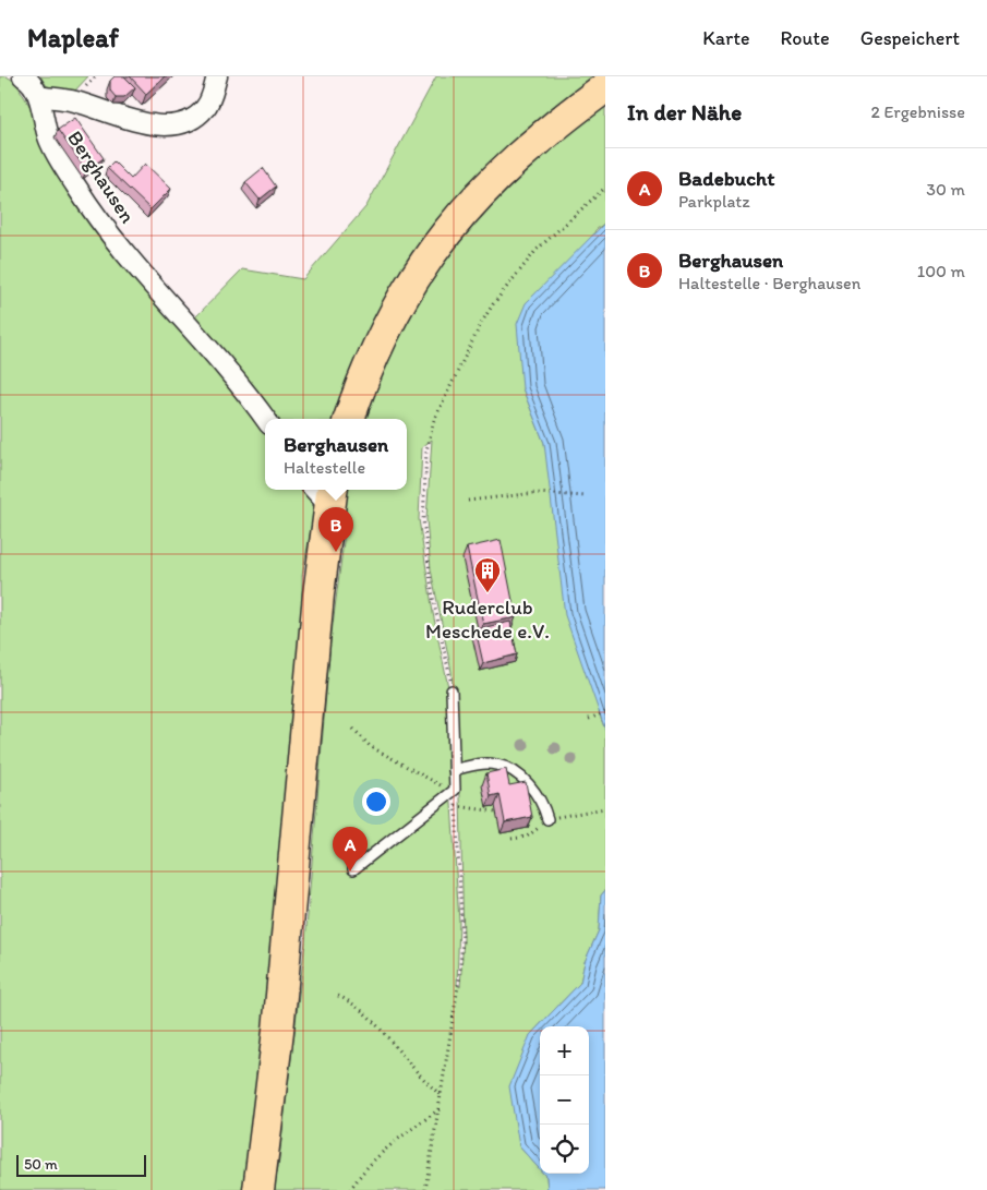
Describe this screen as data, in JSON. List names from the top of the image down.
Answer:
{
  "streets": {
    "street": ["Berghausen"]
  },
  "places": {
    "building": ["Ruderclub Meschede e.V."]
  },
  "scale_bar": "50 m",
  "page": {
    "header": "Mapleaf",
    "nav": ["Karte", "Route", "Gespeichert"],
    "heading": ["In der Nähe", "2 Ergebnisse"],
    "list": [
      {
        "mark": "A",
        "name": "Badebucht",
        "note": "Parkplatz",
        "value": "30 m"
      },
      {
        "mark": "B",
        "name": "Berghausen",
        "note": "Haltestelle · Berghausen",
        "value": "100 m"
      }
    ],
    "popup": ["Berghausen", "Haltestelle"],
    "pins": ["B", "A"],
    "map_buttons": ["+", "−"],
    "scale": "50 m"
  }
}
